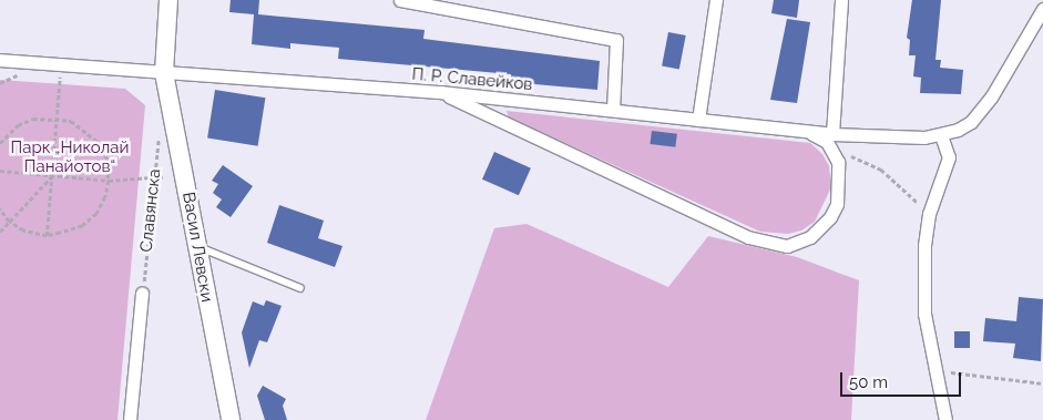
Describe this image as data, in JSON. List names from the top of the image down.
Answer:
{
  "streets": {
    "street": ["П. Р. Славейков", "Васил Левски"],
    "path": ["Славянска"]
  },
  "crossings": [
    ["П. Р. Славейков", "Васил Левски"]
  ],
  "parks": ["Парк „Николай Панайотов“"],
  "scale_bar": "50 m"
}
